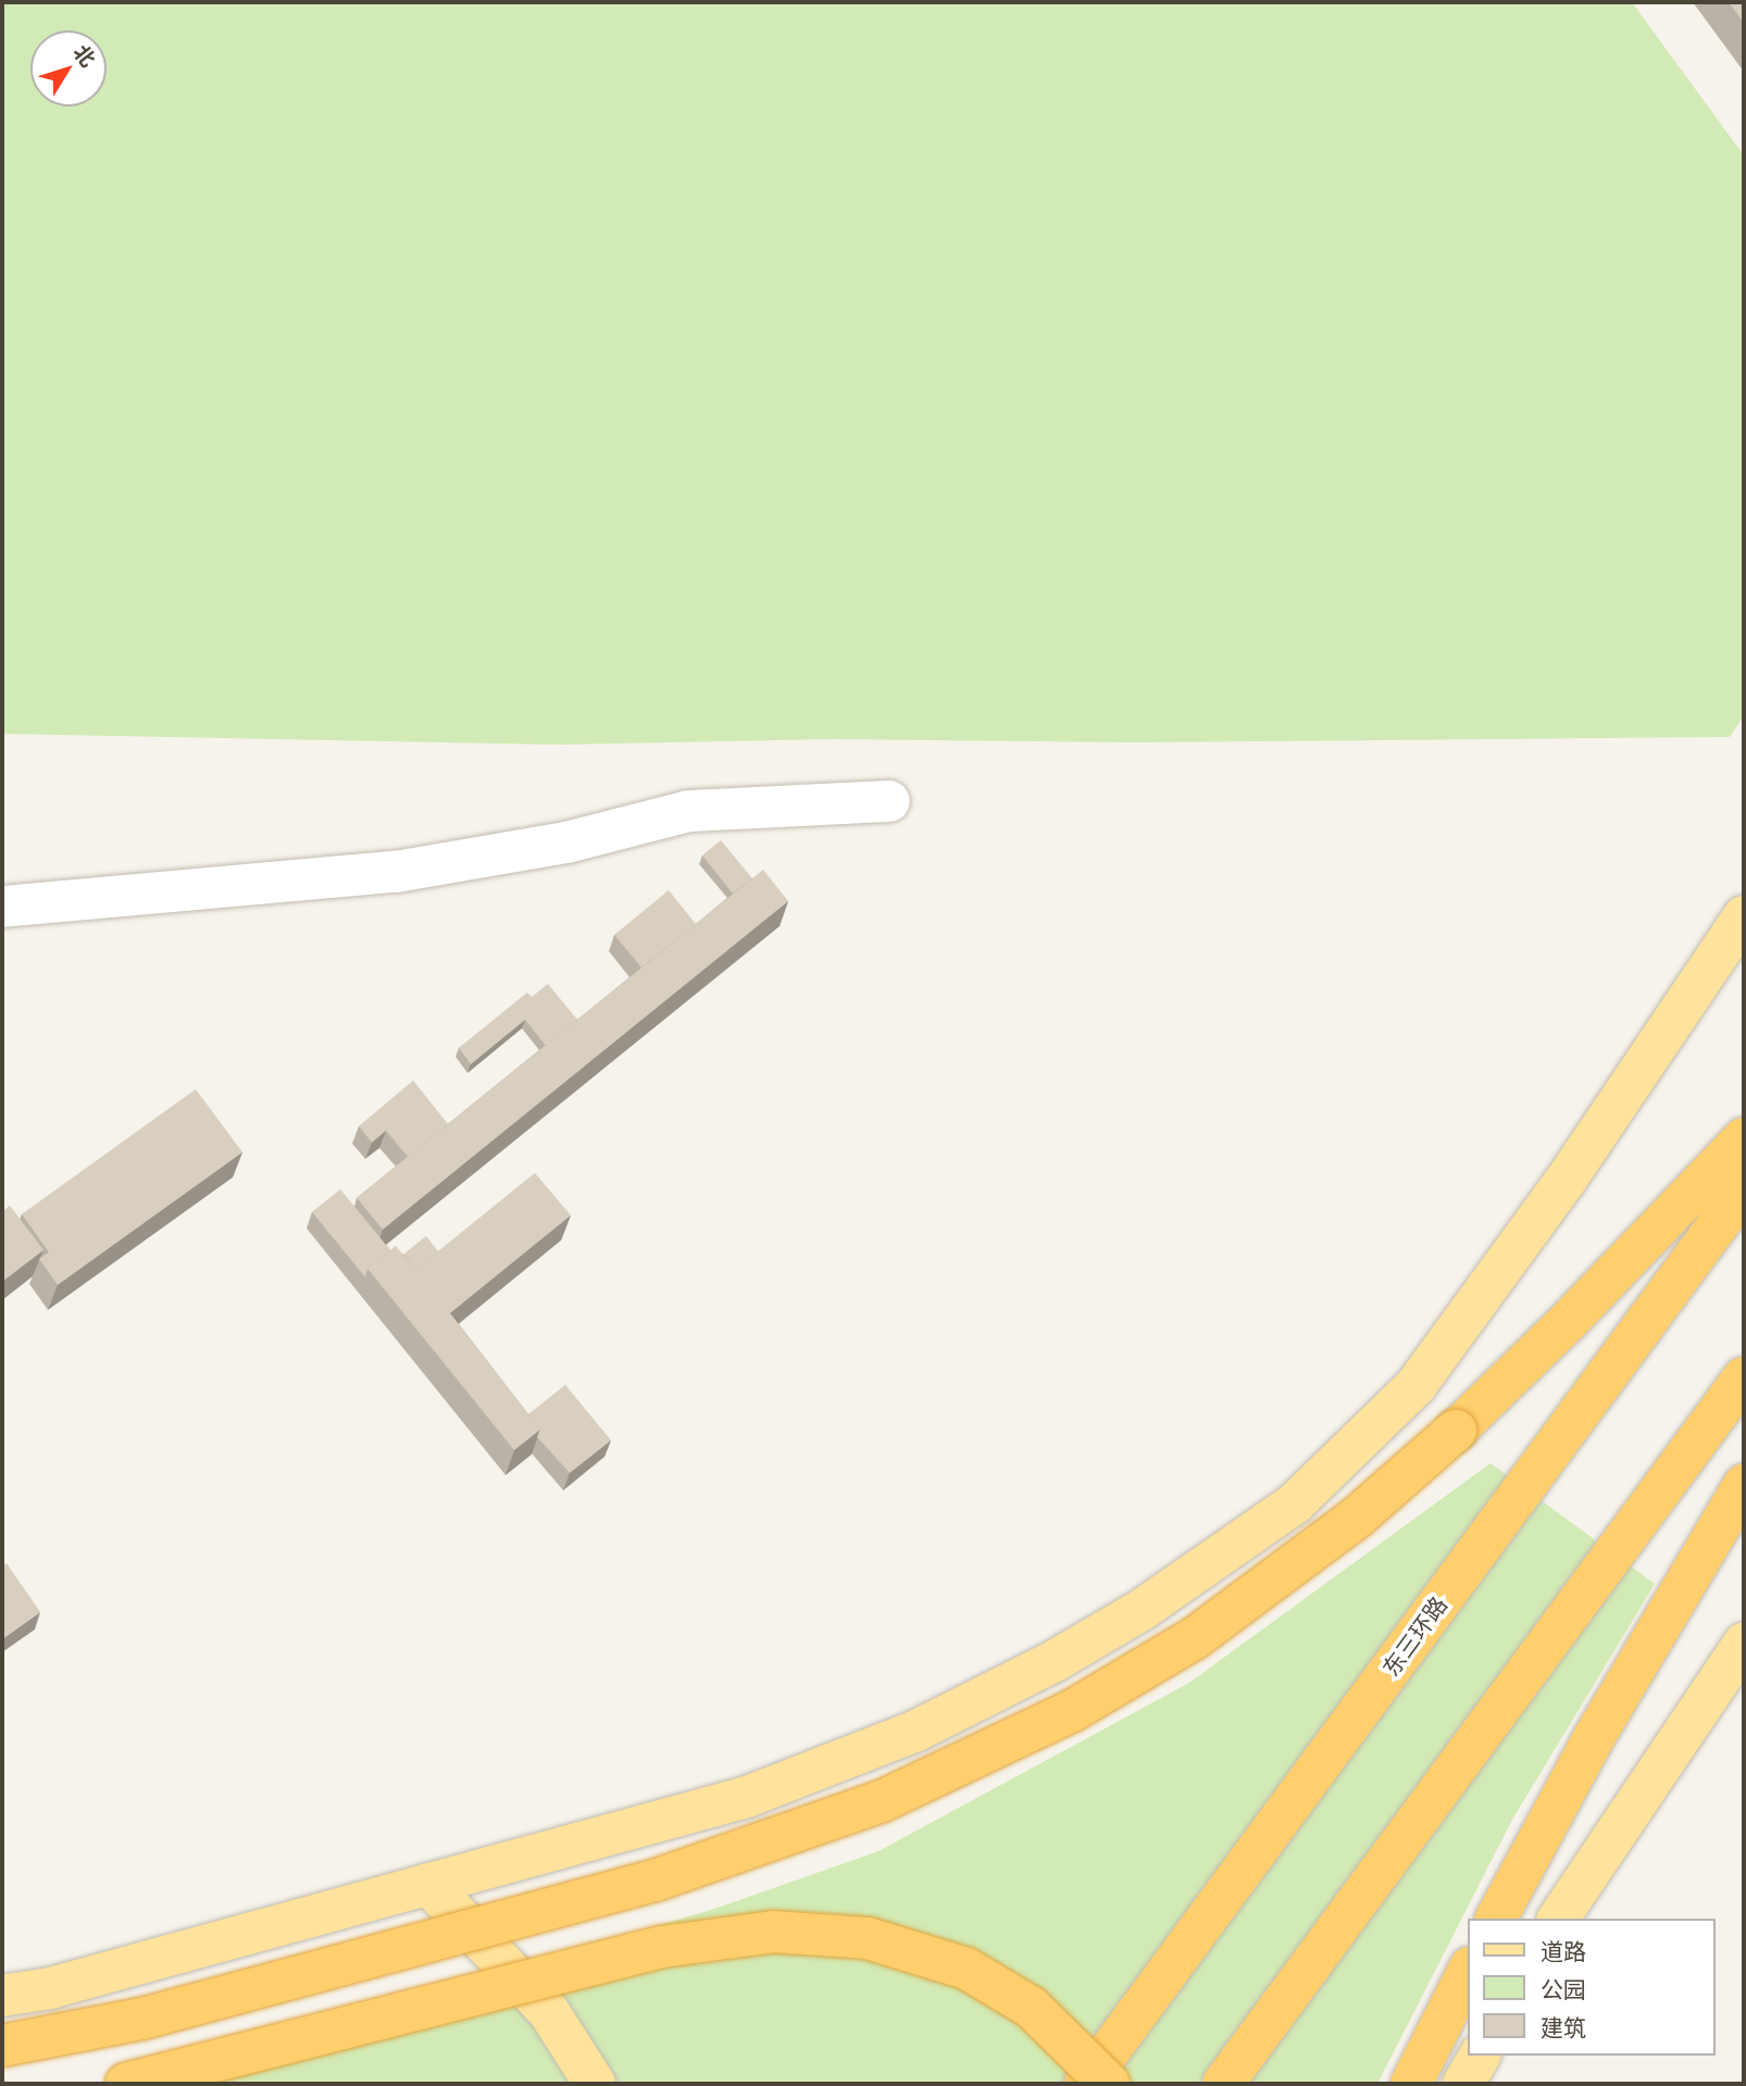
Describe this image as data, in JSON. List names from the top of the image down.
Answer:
{
  "streets": {
    "highway": ["东三环路"]
  },
  "legend": ["道路", "公园", "建筑"],
  "north": "top right"
}
